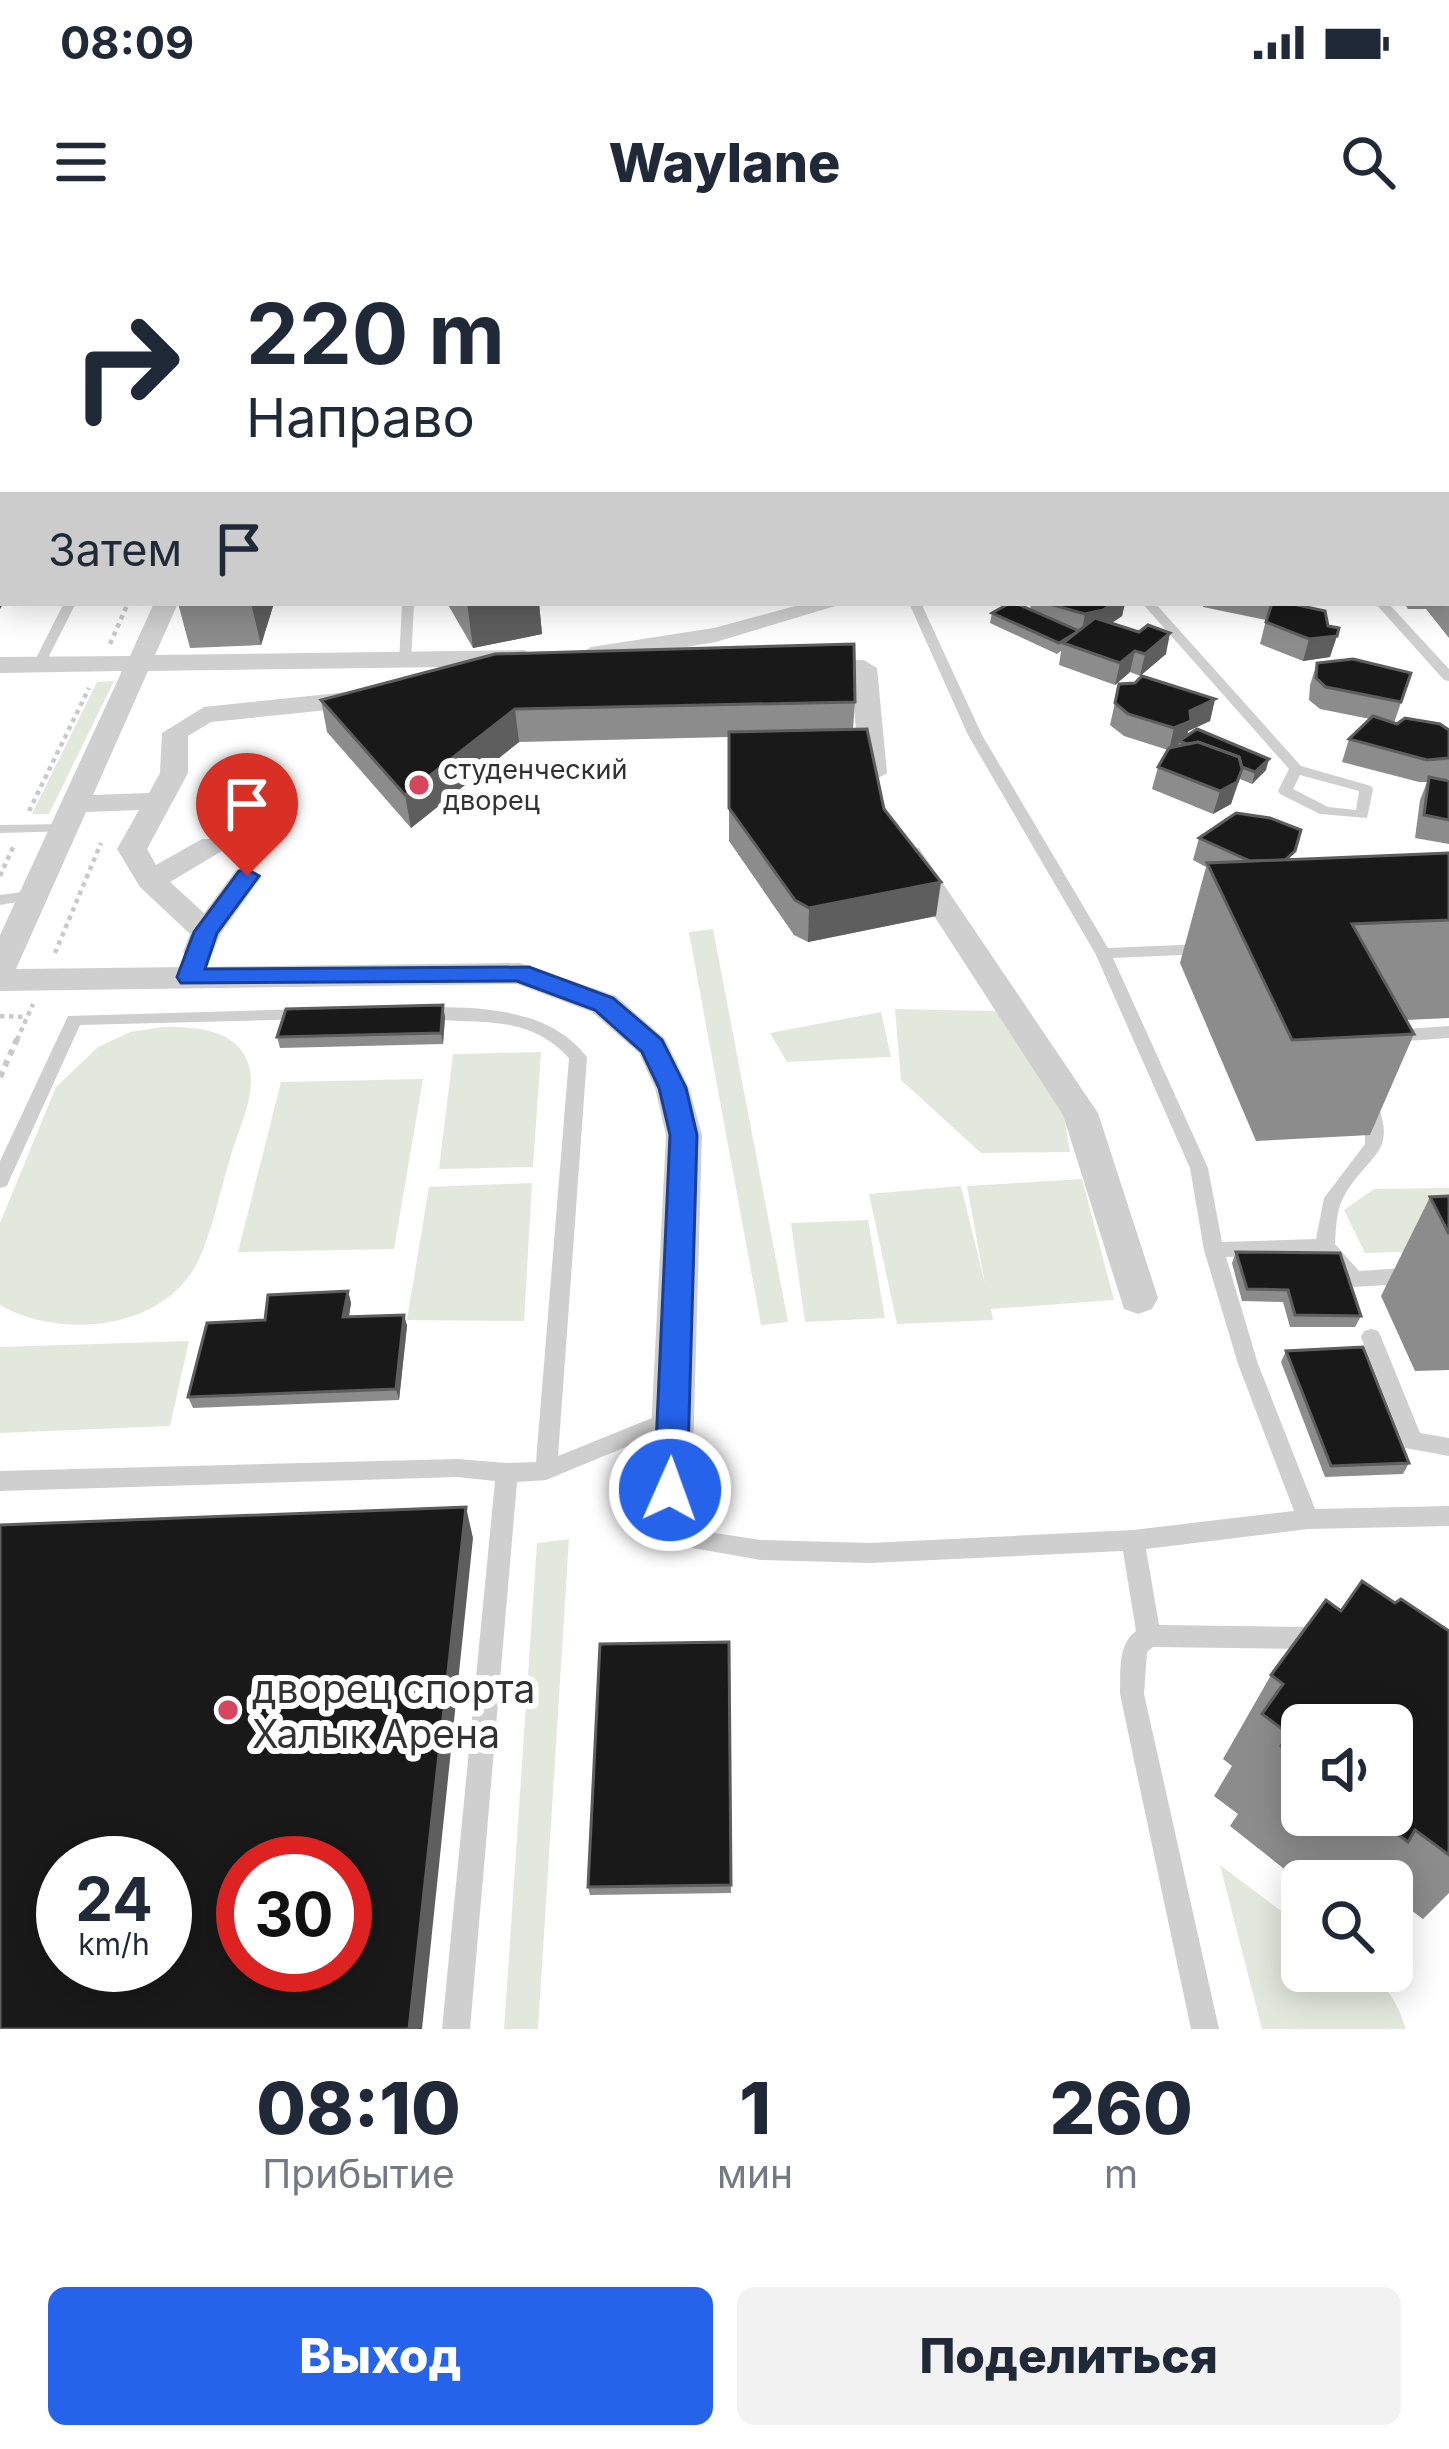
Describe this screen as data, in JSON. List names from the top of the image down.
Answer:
{
  "places": ["студенческий дворец", "дворец спорта Халык Арена"],
  "page": {
    "status": "08:09",
    "header": "Waylane",
    "turn": ["220 m", "Направо"],
    "then": "Затем",
    "speed": "24 km/h",
    "limit": "30",
    "eta": [
      "08:10",
      "Прибытие",
      "1",
      "мин",
      "260",
      "m"
    ],
    "buttons": ["Выход", "Поделиться"]
  }
}
